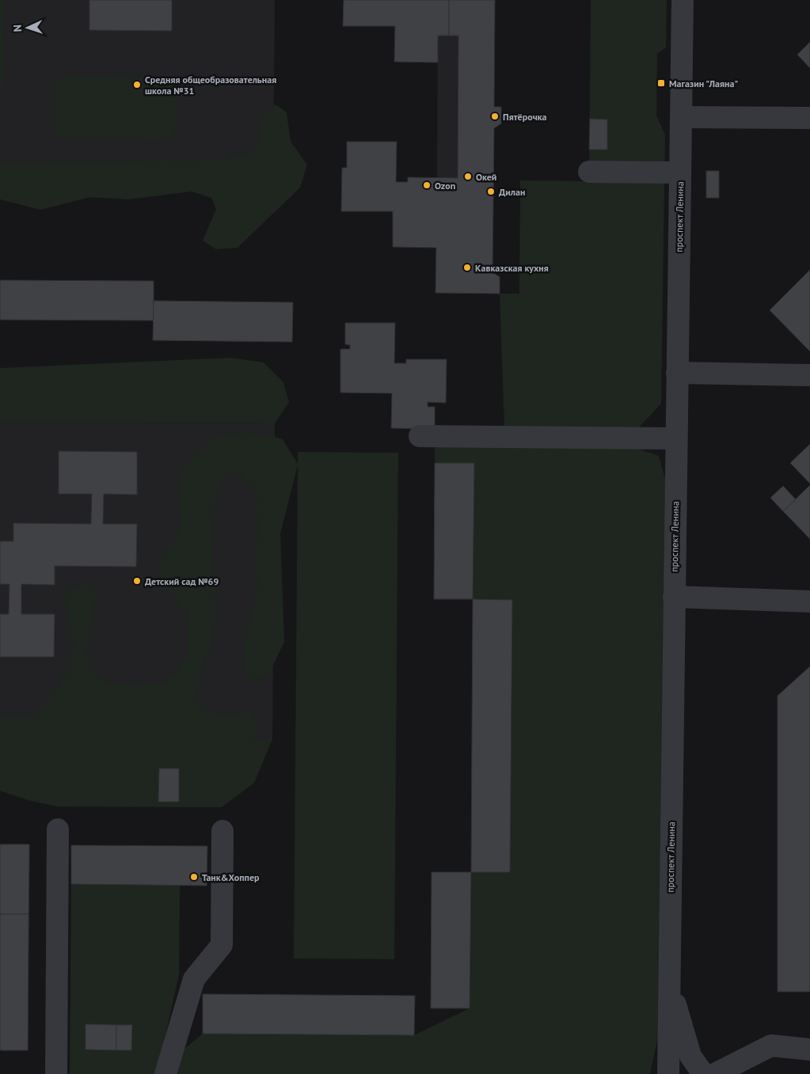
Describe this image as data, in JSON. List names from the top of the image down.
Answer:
{
  "streets": {
    "street": ["проспект Ленина"]
  },
  "places": {
    "transit": ["Магазин \"Лаяна\""],
    "other": [
      "Средняя общеобразовательная школа №31",
      "Пятёрочка",
      "Окей",
      "Ozon",
      "Дилан",
      "Кавказская кухня",
      "Детский сад №69",
      "Танк&Хоппер"
    ]
  },
  "north": "left"
}
